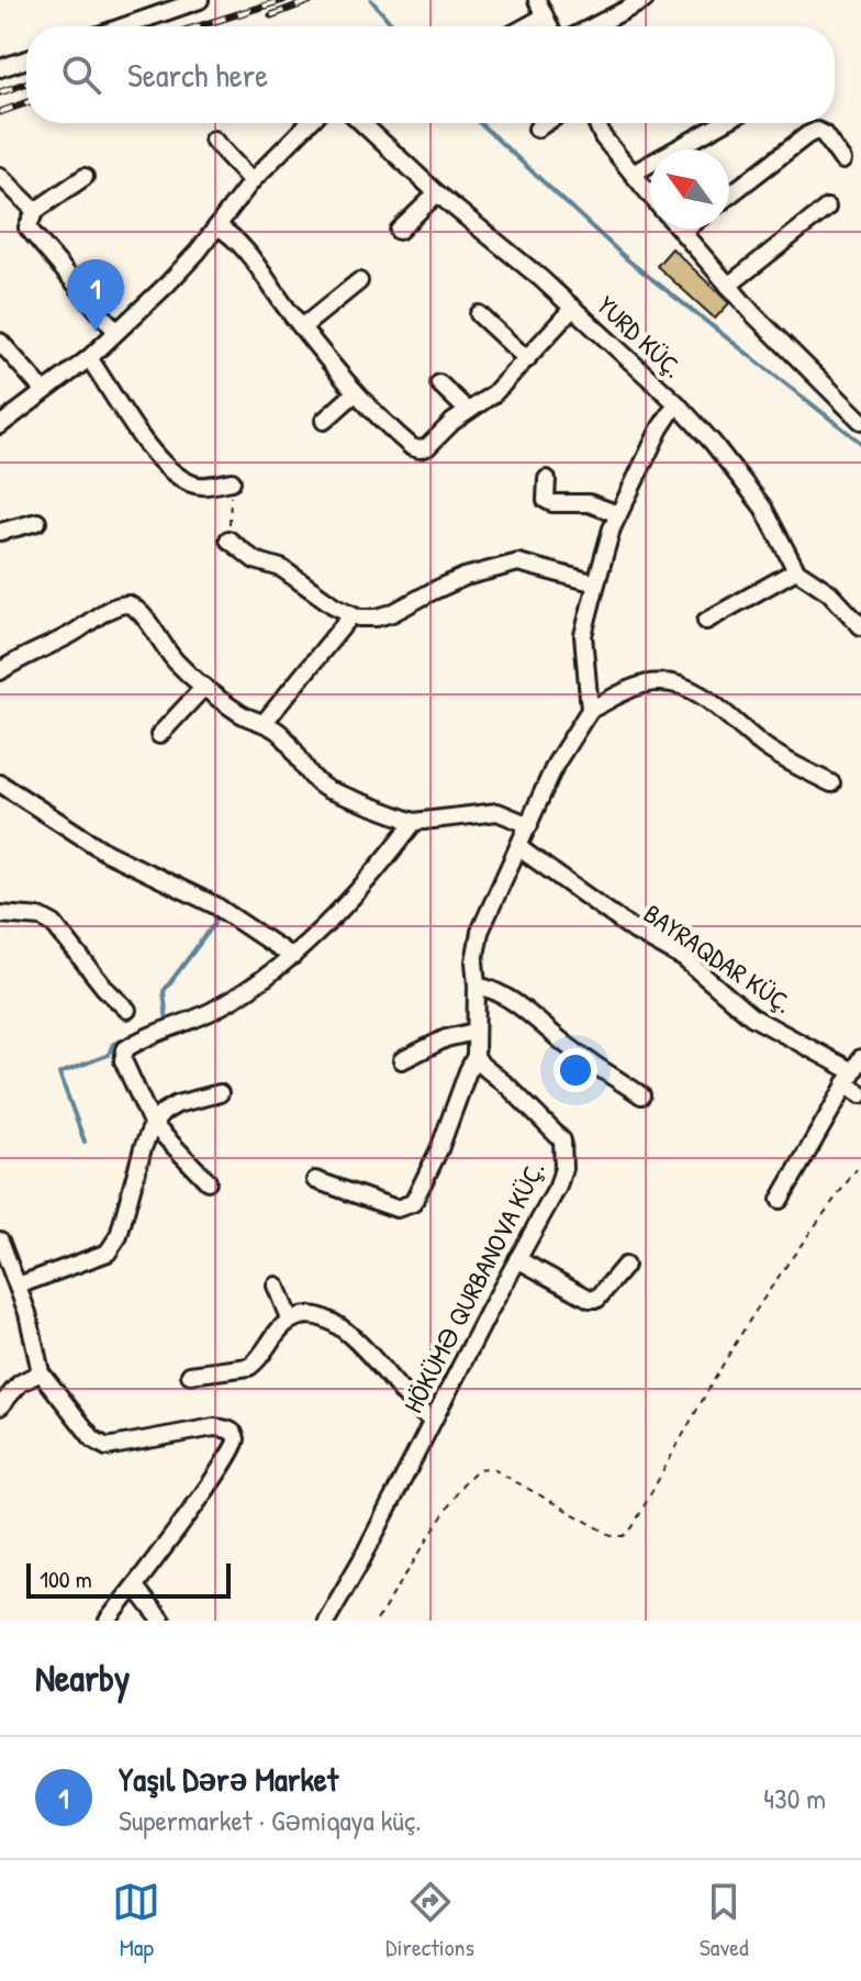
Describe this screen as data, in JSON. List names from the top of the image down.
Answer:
{
  "streets": {
    "street": ["YURD KÜÇ.", "BAYRAQDAR KÜÇ.", "HÖKÜMƏ QURBANOVA KÜÇ."]
  },
  "scale_bar": "100 m",
  "north": "top left",
  "page": {
    "search": "Search here",
    "pins": "1",
    "scale": "100 m",
    "heading": "Nearby",
    "list": [
      {
        "mark": "1",
        "name": "Yaşıl Dərə Market",
        "note": "Supermarket · Gəmiqaya küç.",
        "value": "430 m"
      }
    ],
    "nav": ["Map", "Directions", "Saved"]
  }
}
